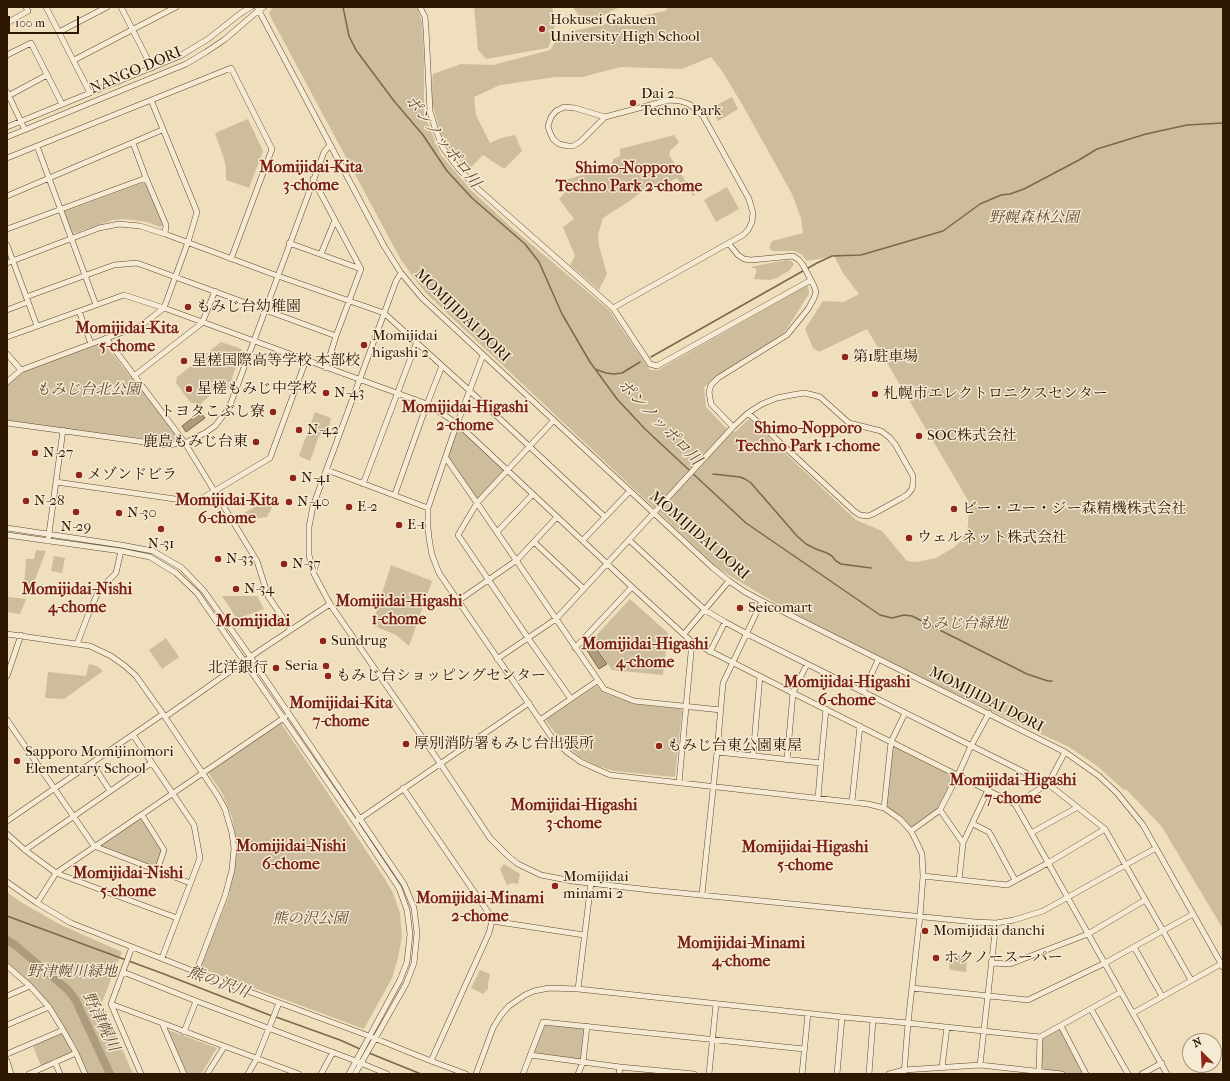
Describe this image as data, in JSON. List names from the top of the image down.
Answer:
{
  "streets": {
    "street": ["NANGO DORI", "MOMIJIDAI DORI"]
  },
  "crossings": [
    ["NANGO DORI", "MOMIJIDAI DORI"]
  ],
  "districts": [
    "Momijidai-Kita 3-chome",
    "Shimo-Nopporo Techno Park 2-chome",
    "Momijidai-Kita 5-chome",
    "Momijidai-Higashi 2-chome",
    "Shimo-Nopporo Techno Park 1-chome",
    "Momijidai-Kita 6-chome",
    "Momijidai-Nishi 4-chome",
    "Momijidai-Higashi 1-chome",
    "Momijidai",
    "Momijidai-Higashi 4-chome",
    "Momijidai-Higashi 6-chome",
    "Momijidai-Kita 7-chome",
    "Momijidai-Higashi 7-chome",
    "Momijidai-Higashi 3-chome",
    "Momijidai-Nishi 6-chome",
    "Momijidai-Higashi 5-chome",
    "Momijidai-Nishi 5-chome",
    "Momijidai-Minami 2-chome",
    "Momijidai-Minami 4-chome"
  ],
  "water": ["ポンノッポロ川", "熊の沢川", "野津幌川"],
  "parks": [
    "野幌森林公園",
    "もみじ台北公園",
    "もみじ台緑地",
    "熊の沢公園",
    "野津幌川緑地"
  ],
  "places": [
    "Hokusei Gakuen University High School",
    "Dai 2 Techno Park",
    "もみじ台幼稚園",
    "Momijidai higashi 2",
    "第1駐車場",
    "星槎国際高等学校 本部校",
    "星槎もみじ中学校",
    "N-43",
    "札幌市エレクトロニクスセンター",
    "トヨタこぶし寮",
    "N-42",
    "SOC株式会社",
    "鹿島もみじ台東",
    "N-27",
    "メゾンドビラ",
    "N-41",
    "N-28",
    "N-40",
    "E-2",
    "ビー・ユー・ジー森精機株式会社",
    "N-29",
    "N-30",
    "E-1",
    "N-31",
    "ウェルネット株式会社",
    "N-33",
    "N-37",
    "N-34",
    "Seicomart",
    "Sundrug",
    "Seria",
    "北洋銀行",
    "もみじ台ショッピングセンター",
    "厚別消防署もみじ台出張所",
    "もみじ台東公園東屋",
    "Sapporo Momijinomori Elementary School",
    "Momijidai minami 2",
    "Momijidai danchi",
    "ホクノースーパー"
  ],
  "scale_bar": "100 m",
  "north": "top left"
}
